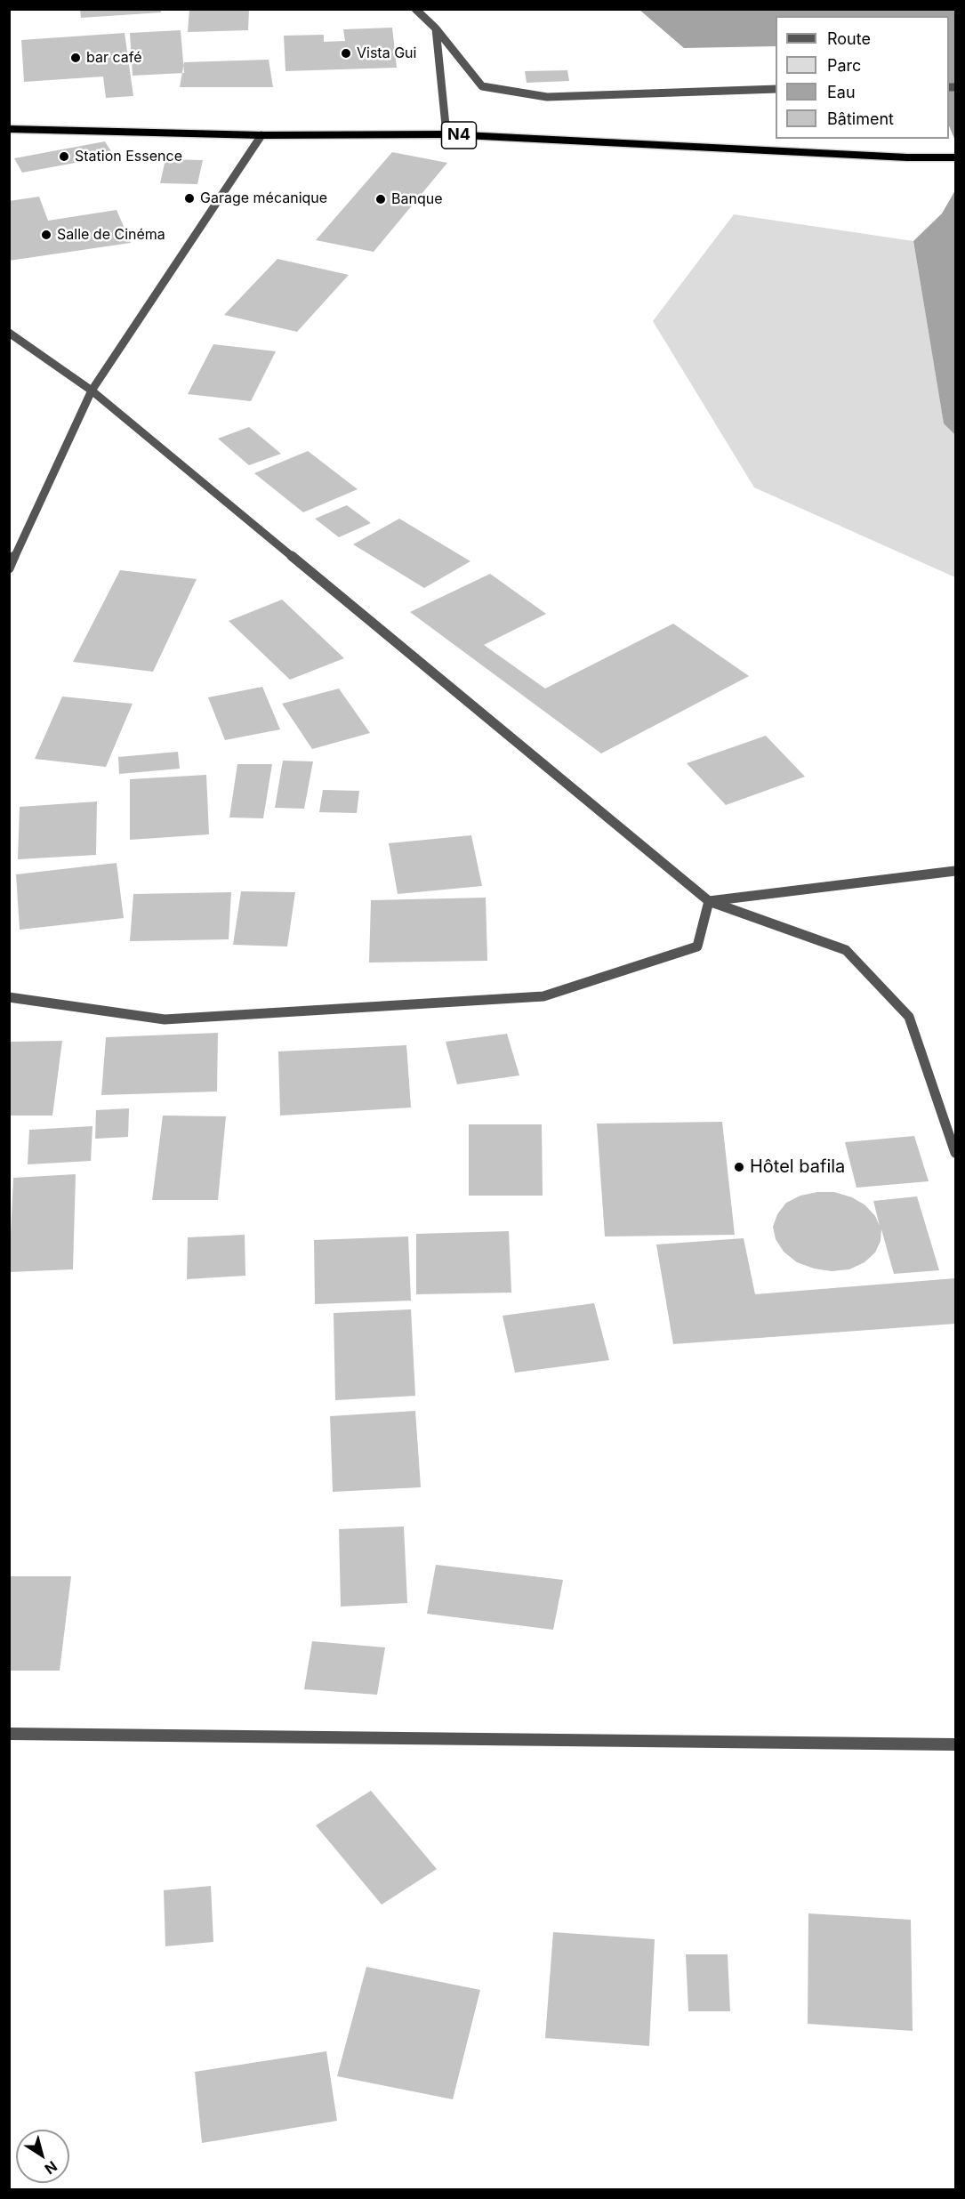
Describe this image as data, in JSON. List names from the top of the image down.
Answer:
{
  "streets": {
    "highway": ["N4"]
  },
  "places": [
    "Vista Gui",
    "bar café",
    "Station Essence",
    "Garage mécanique",
    "Banque",
    "Salle de Cinéma",
    "Hôtel bafila"
  ],
  "legend": [
    "Route",
    "Parc",
    "Eau",
    "Bâtiment"
  ],
  "north": "bottom right"
}
